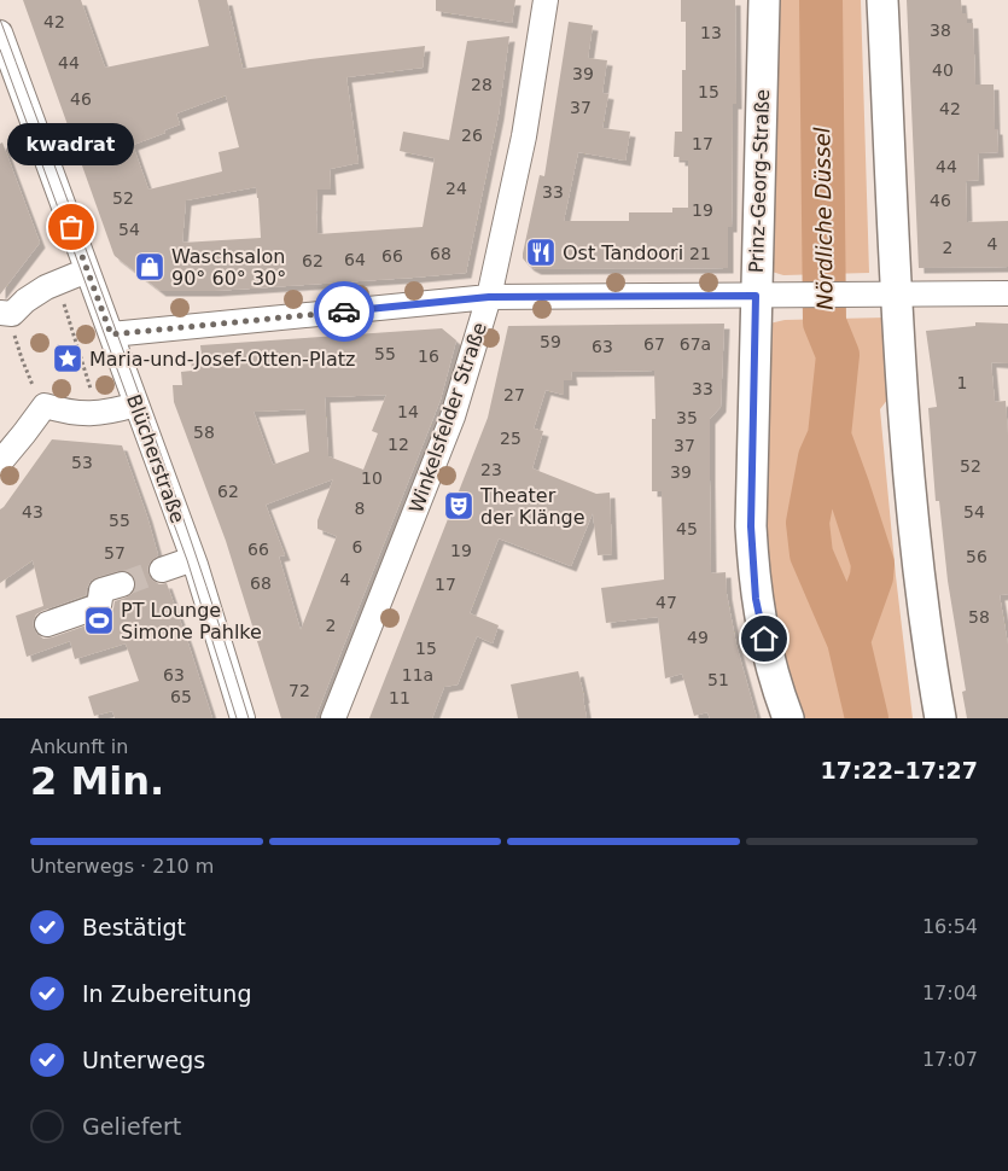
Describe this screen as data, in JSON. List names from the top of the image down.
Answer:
{
  "streets": {
    "main road": ["Prinz-Georg-Straße"],
    "street": ["Winkelsfelder Straße", "Blücherstraße"]
  },
  "water": ["Nördliche Düssel"],
  "places": {
    "other": ["kwadrat"],
    "restaurant": ["Ost Tandoori"],
    "shop": ["Waschsalon 90° 60° 30°"],
    "place": ["Maria-und-Josef-Otten-Platz"],
    "theatre": ["Theater der Klänge"],
    "sports": ["PT Lounge Simone Pahlke"]
  },
  "house_numbers": [
    "42",
    "38",
    "13",
    "44",
    "40",
    "39",
    "28",
    "15",
    "46",
    "37",
    "42",
    "26",
    "17",
    "44",
    "24",
    "33",
    "52",
    "46",
    "19",
    "54",
    "4",
    "2",
    "68",
    "21",
    "66",
    "64",
    "62",
    "59",
    "67",
    "67a",
    "63",
    "55",
    "16",
    "1",
    "33",
    "27",
    "14",
    "35",
    "58",
    "25",
    "12",
    "37",
    "53",
    "52",
    "23",
    "39",
    "10",
    "62",
    "8",
    "43",
    "54",
    "55",
    "45",
    "6",
    "66",
    "19",
    "57",
    "56",
    "4",
    "68",
    "17",
    "47",
    "58",
    "2",
    "49",
    "15",
    "63",
    "11a",
    "51",
    "72",
    "65",
    "11"
  ],
  "page": {
    "bubble": "kwadrat",
    "heading": ["2 Min.", "Ankunft in", "17:22–17:27"],
    "bar": "Unterwegs · 210 m",
    "list": [
      ["Bestätigt", "16:54"],
      ["In Zubereitung", "17:04"],
      ["Unterwegs", "17:07"],
      "Geliefert"
    ]
  }
}
